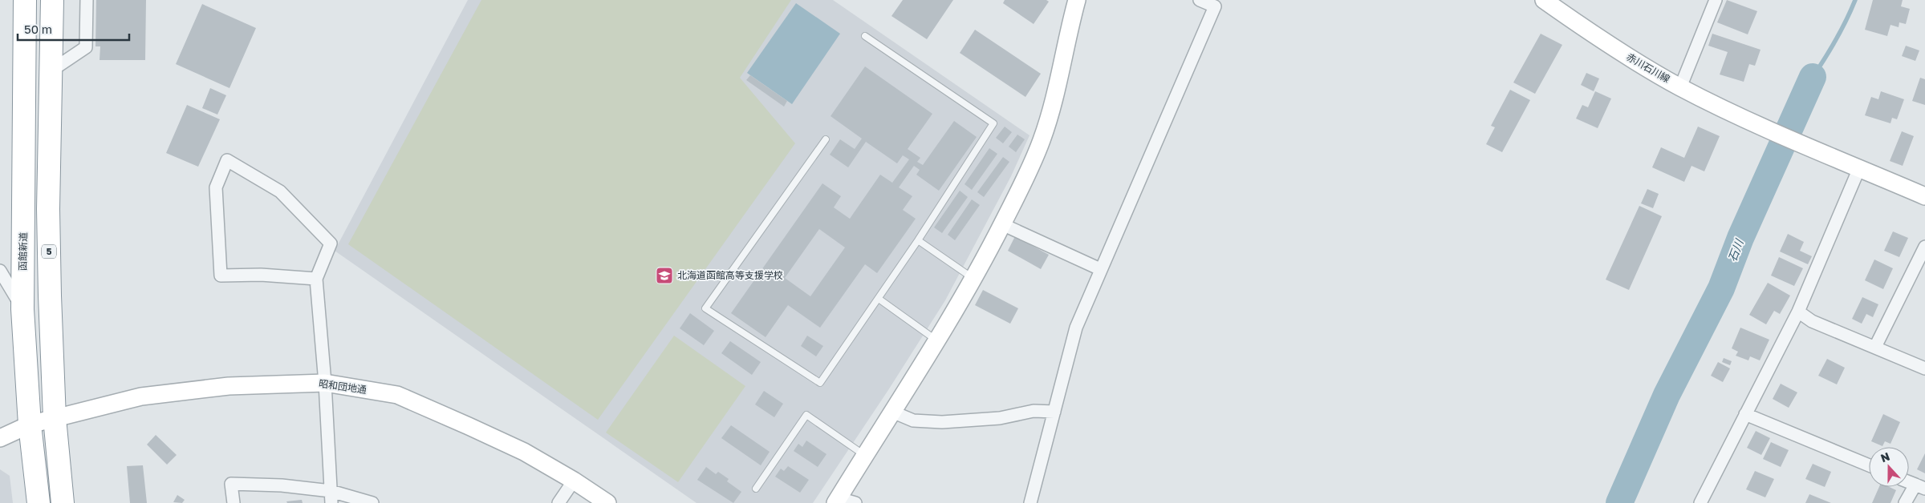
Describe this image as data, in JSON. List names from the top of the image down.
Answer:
{
  "streets": {
    "highway": ["函館新道", "5"],
    "street": ["赤川石川線", "昭和団地通"]
  },
  "crossings": [
    ["函館新道", "昭和団地通"],
    ["5", "昭和団地通"]
  ],
  "water": ["石川"],
  "places": {
    "school or university": ["北海道函館高等支援学校"]
  },
  "scale_bar": "50 m",
  "north": "top"
}
